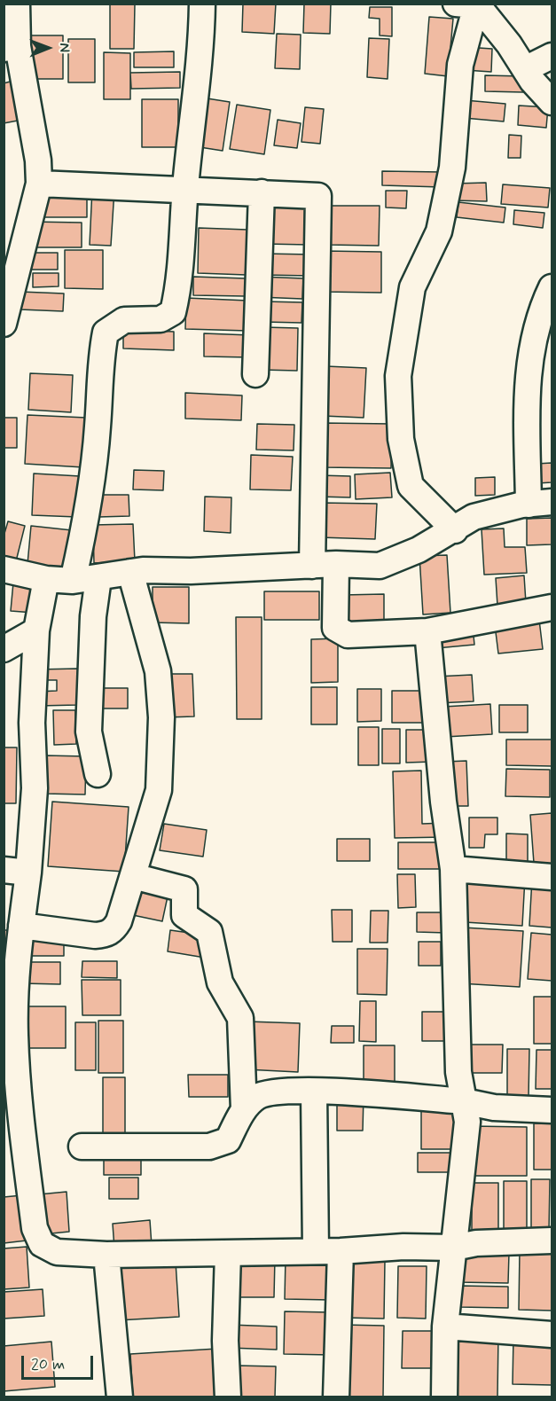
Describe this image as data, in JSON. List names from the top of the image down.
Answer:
{
  "scale_bar": "20 m",
  "north": "right"
}
